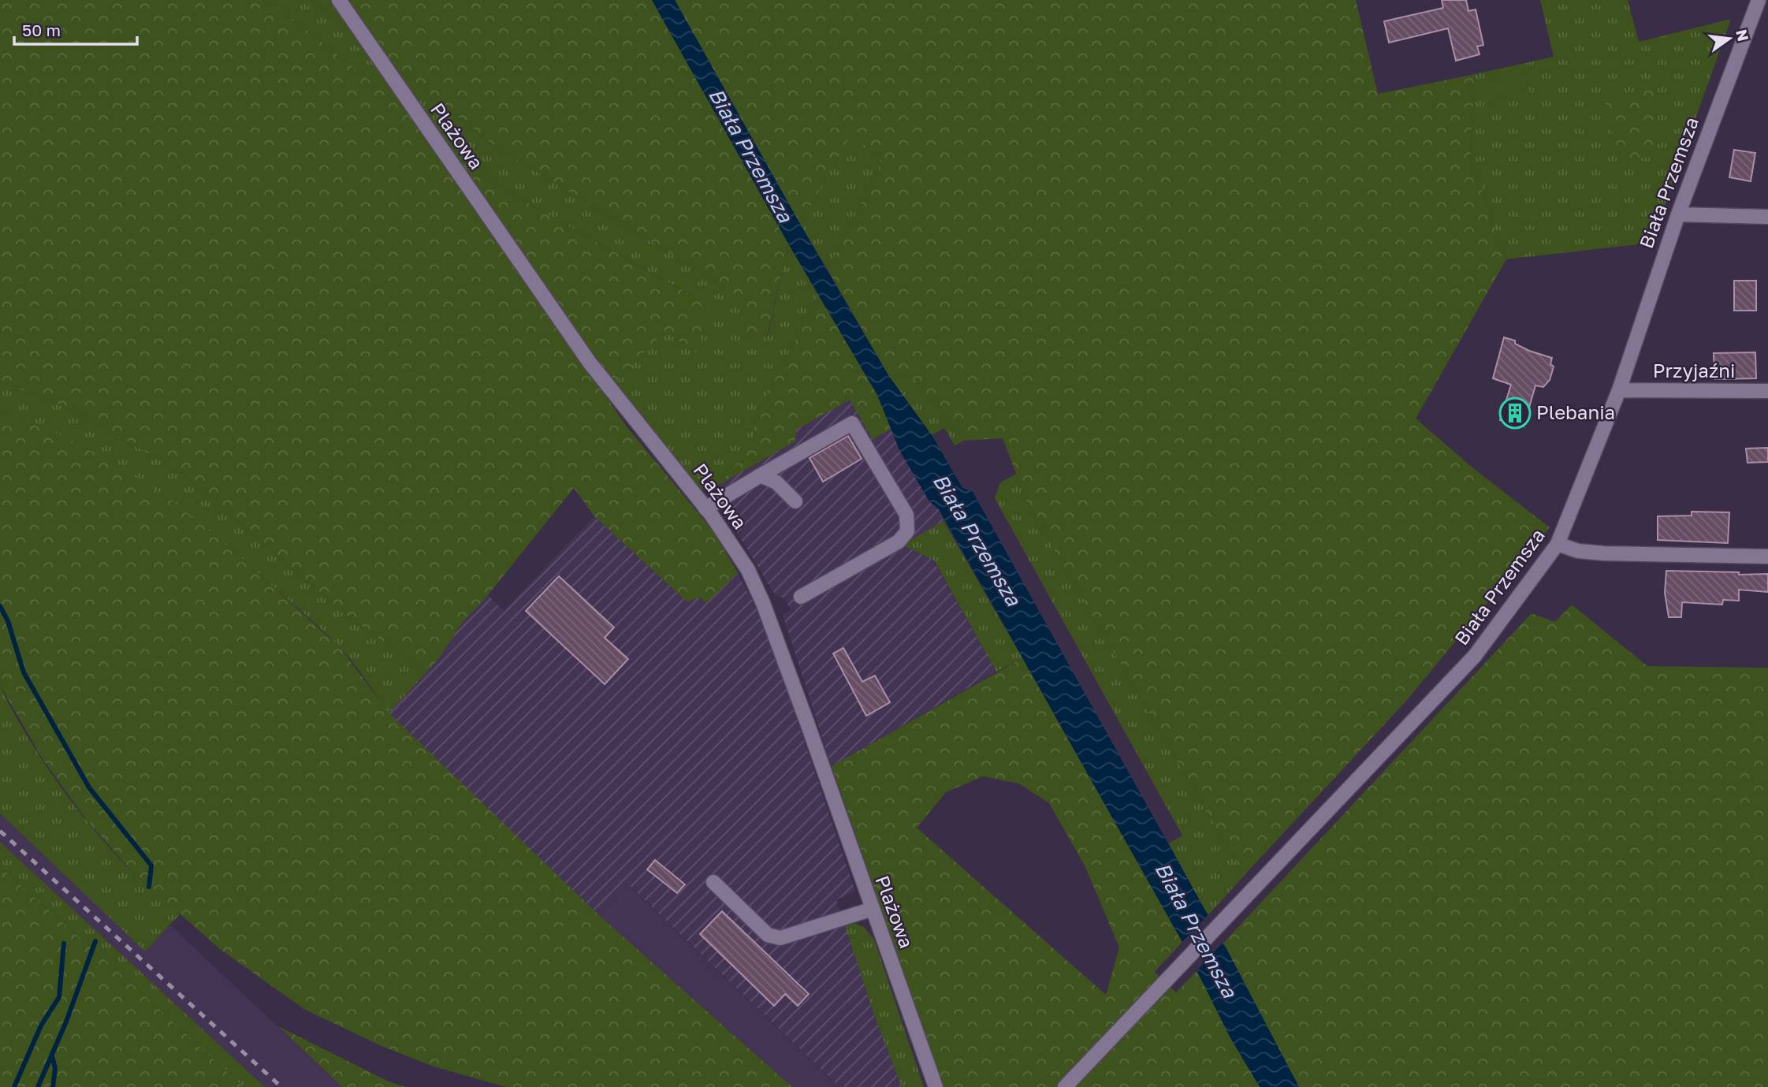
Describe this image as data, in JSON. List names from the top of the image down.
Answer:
{
  "streets": {
    "street": ["Plażowa", "Biała Przemsza", "Przyjaźni"]
  },
  "crossings": [
    ["Biała Przemsza", "Przyjaźni"]
  ],
  "water": ["Biała Przemsza"],
  "places": {
    "building": ["Plebania"]
  },
  "scale_bar": "50 m",
  "north": "right"
}
